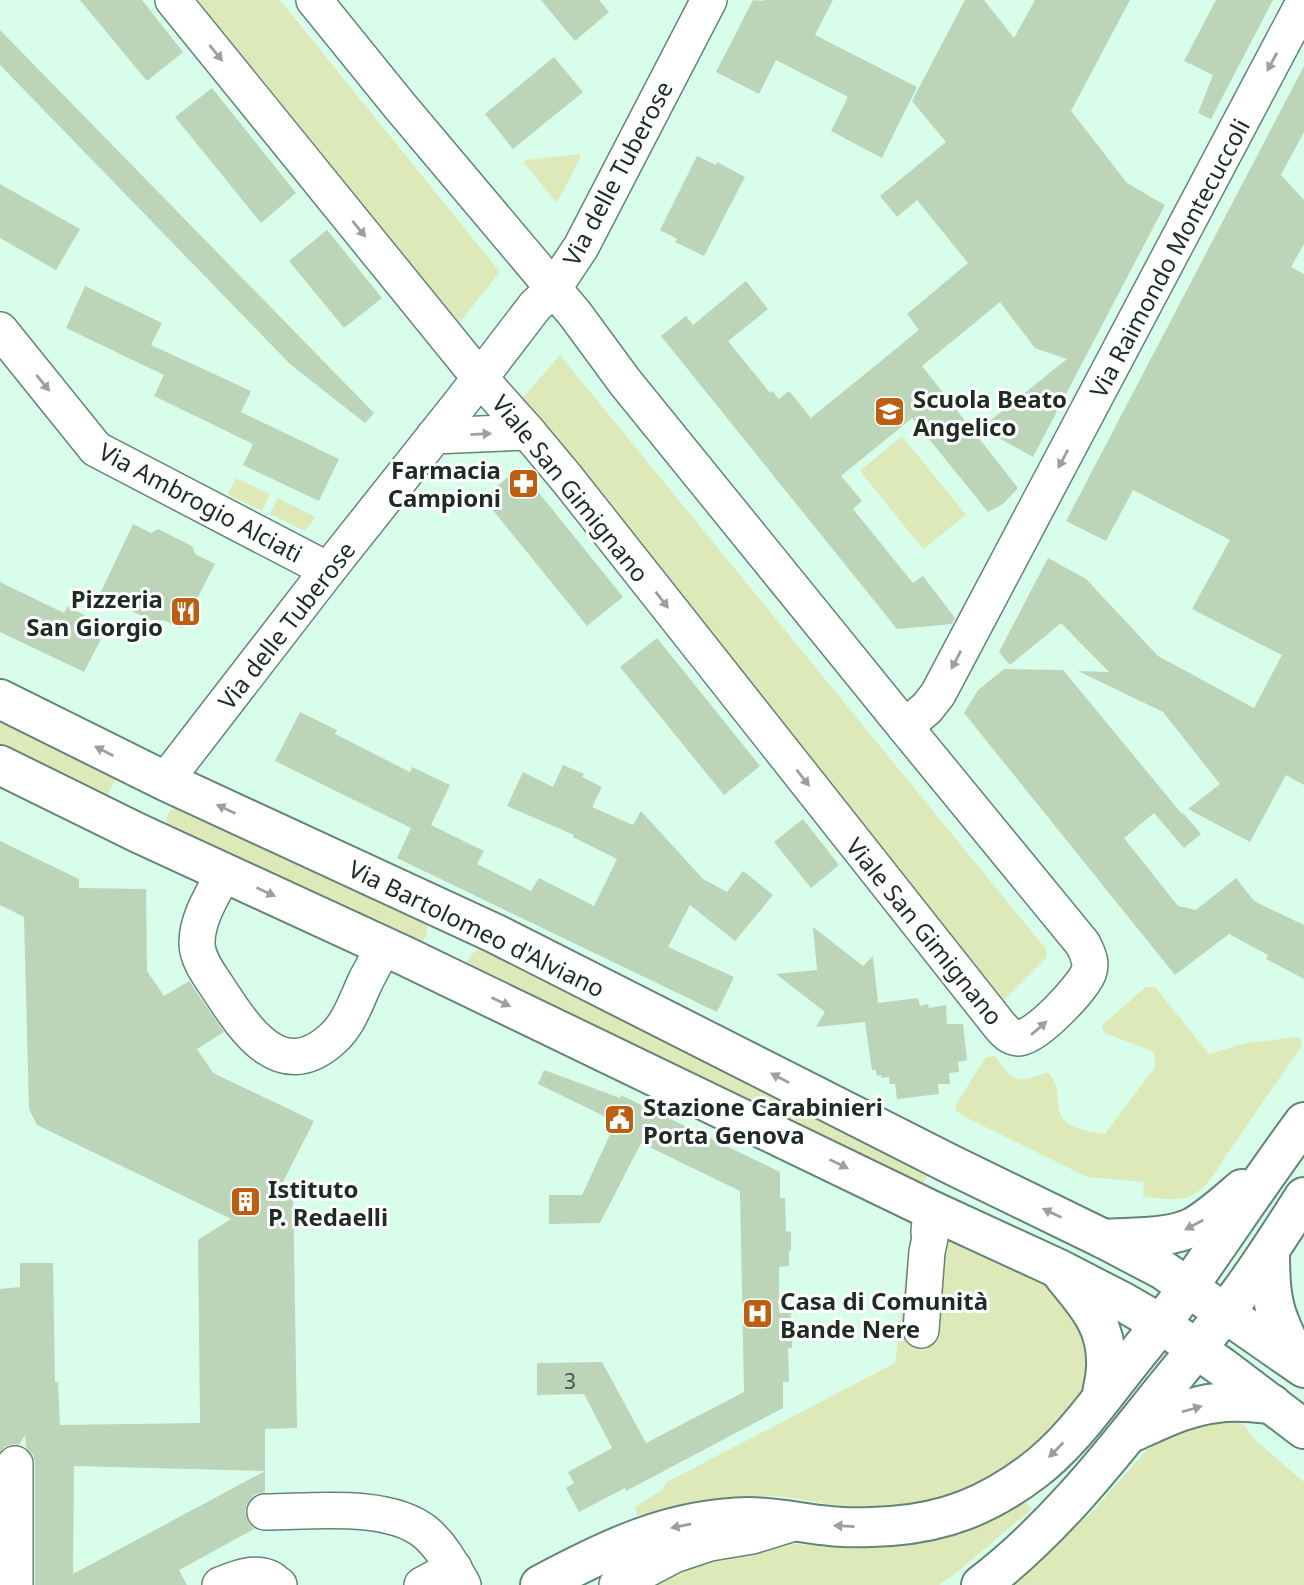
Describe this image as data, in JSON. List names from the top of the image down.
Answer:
{
  "streets": {
    "main road": ["Via Bartolomeo d'Alviano"],
    "street": [
      "Via delle Tuberose",
      "Via Raimondo Montecuccoli",
      "Viale San Gimignano",
      "Via Ambrogio Alciati"
    ]
  },
  "crossings": [
    ["Via delle Tuberose", "Viale San Gimignano"],
    ["Via delle Tuberose", "Via Ambrogio Alciati"],
    ["Via delle Tuberose", "Via Bartolomeo d'Alviano"],
    ["Via Raimondo Montecuccoli", "Viale San Gimignano"]
  ],
  "one_way": ["Via Raimondo Montecuccoli", "Via Ambrogio Alciati"],
  "places": {
    "school or university": ["Scuola Beato Angelico"],
    "pharmacy": ["Farmacia Campioni"],
    "restaurant": ["Pizzeria San Giorgio"],
    "public building": ["Stazione Carabinieri Porta Genova"],
    "building": ["Istituto P. Redaelli"],
    "hospital": ["Casa di Comunità Bande Nere"]
  },
  "house_numbers": ["3"]
}
